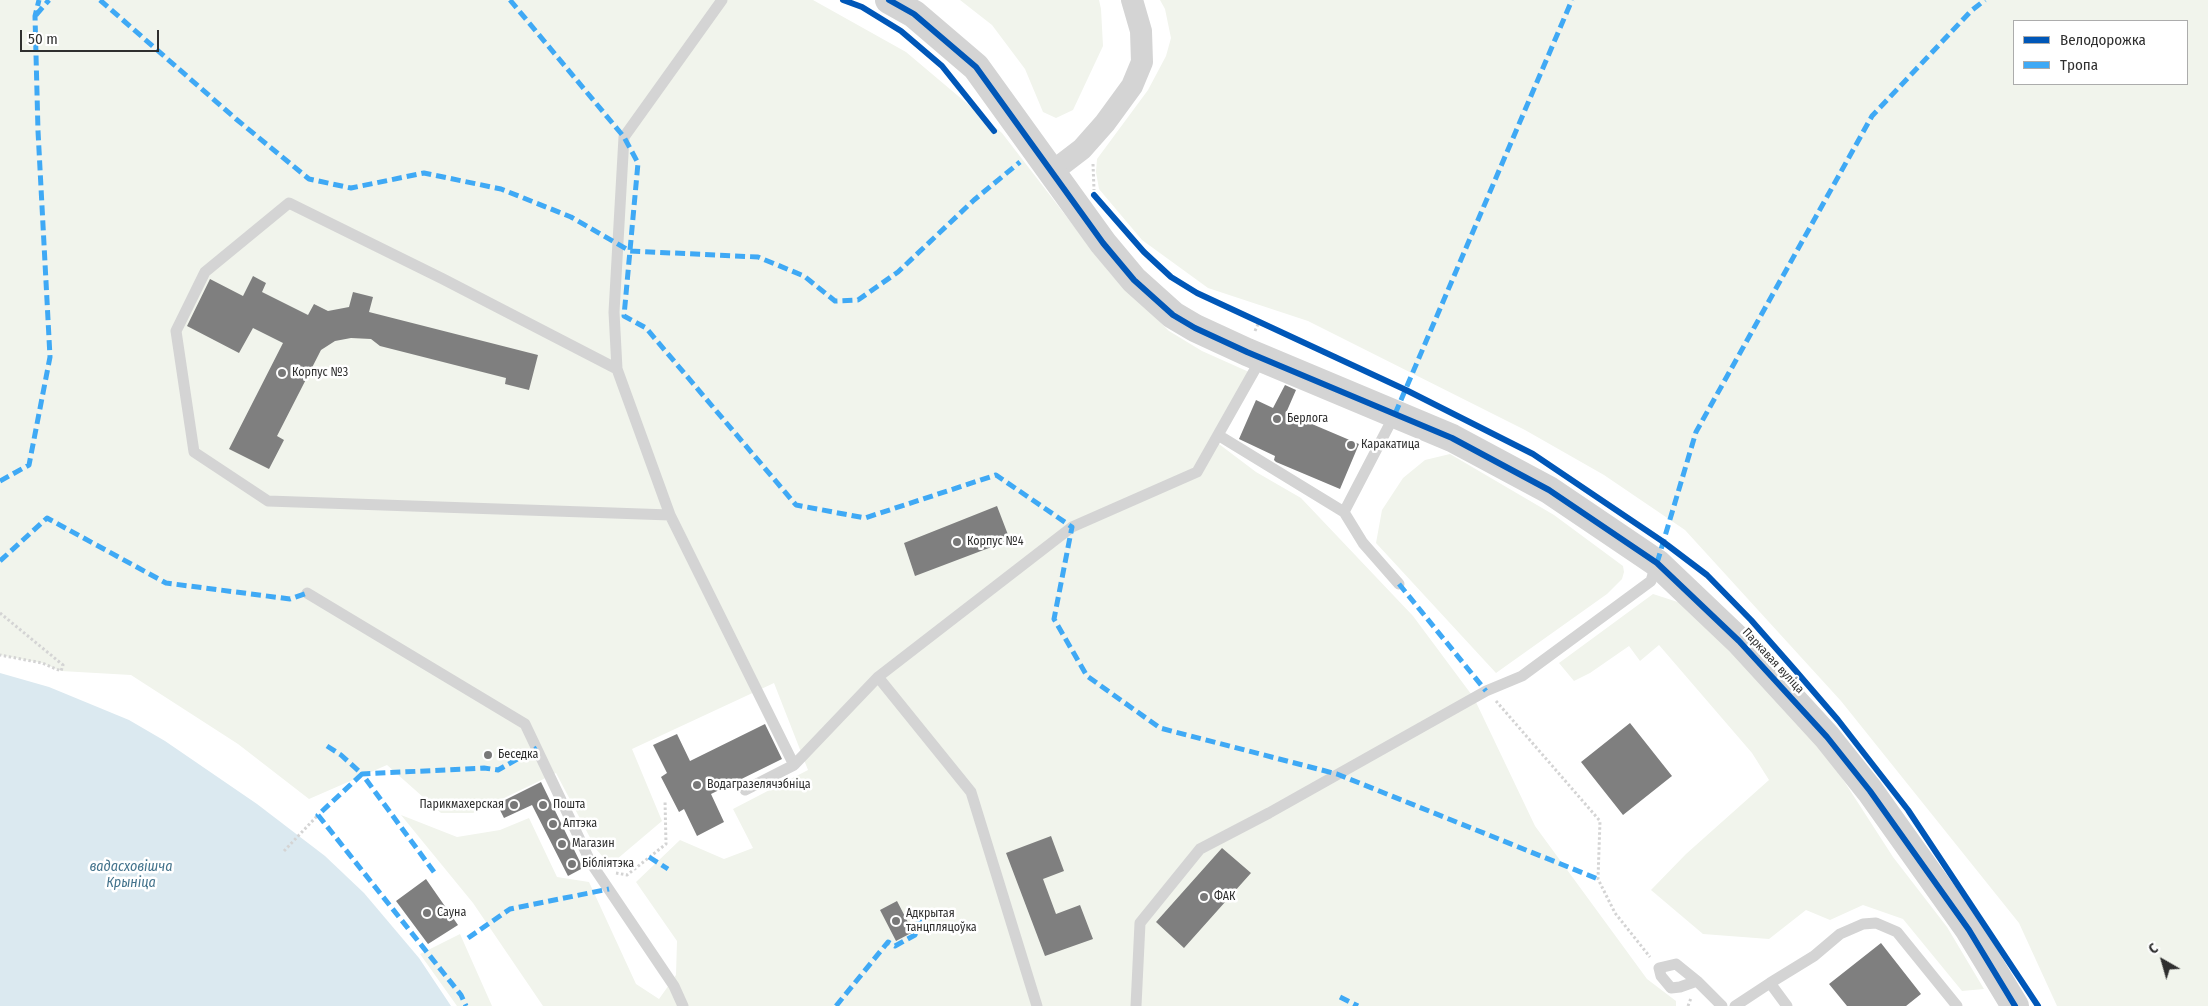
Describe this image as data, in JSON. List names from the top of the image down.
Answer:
{
  "streets": {
    "street": ["Паркавая вуліца"]
  },
  "water": ["вадасховішча Крыніца"],
  "places": [
    "Корпус №3",
    "Берлога",
    "Каракатица",
    "Корпус №4",
    "Беседка",
    "Водагразелячэбніца",
    "Парикмахерская",
    "Пошта",
    "Аптэка",
    "Магазин",
    "Бібліятэка",
    "ФАК",
    "Сауна",
    "Адкрытая танцпляцоўка"
  ],
  "legend": ["Велодорожка", "Тропа"],
  "scale_bar": "50 m",
  "north": "top left"
}
